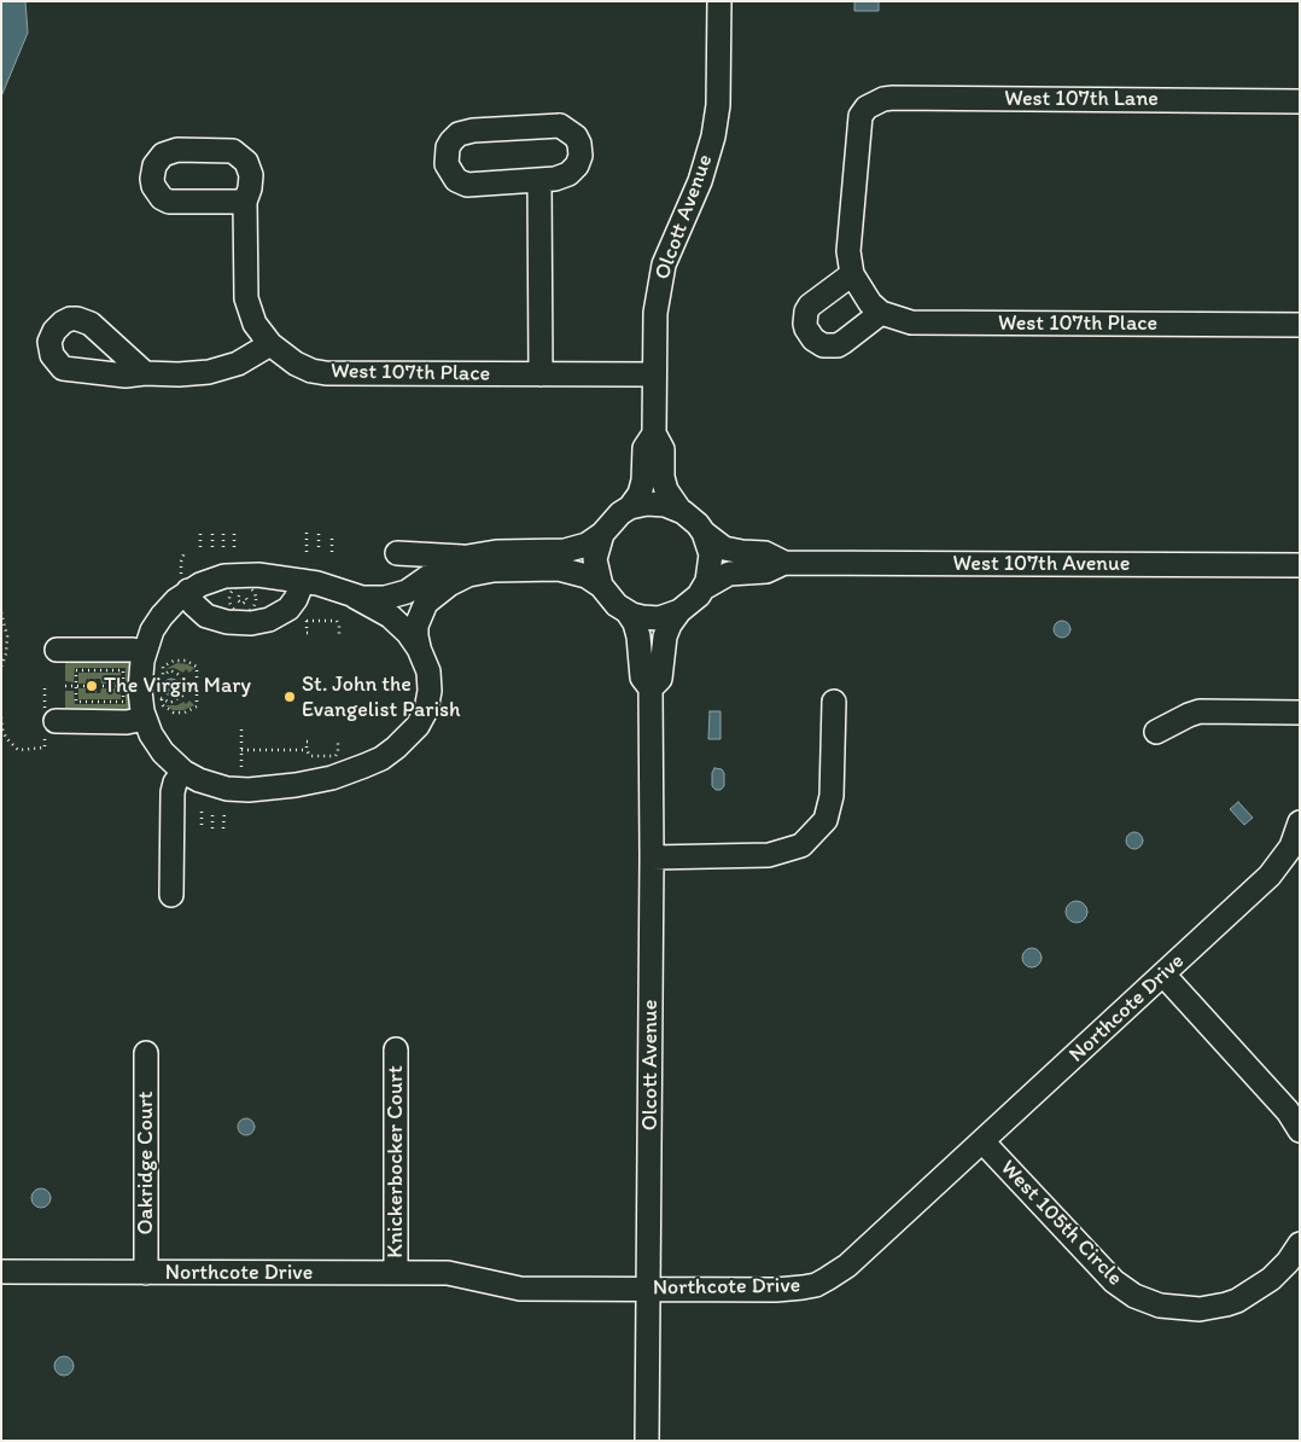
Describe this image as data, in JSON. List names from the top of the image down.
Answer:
{
  "streets": {
    "street": [
      "West 107th Lane",
      "Olcott Avenue",
      "West 107th Place",
      "West 107th Avenue",
      "Northcote Drive",
      "Knickerbocker Court",
      "Oakridge Court",
      "West 105th Circle"
    ]
  },
  "crossings": [
    ["West 107th Lane", "West 107th Place"],
    ["Olcott Avenue", "West 107th Place"],
    ["Olcott Avenue", "West 107th Avenue"],
    ["Olcott Avenue", "Northcote Drive"],
    ["Northcote Drive", "Knickerbocker Court"],
    ["Northcote Drive", "Oakridge Court"],
    ["Northcote Drive", "West 105th Circle"]
  ],
  "places": ["The Virgin Mary", "St. John the Evangelist Parish"]
}
